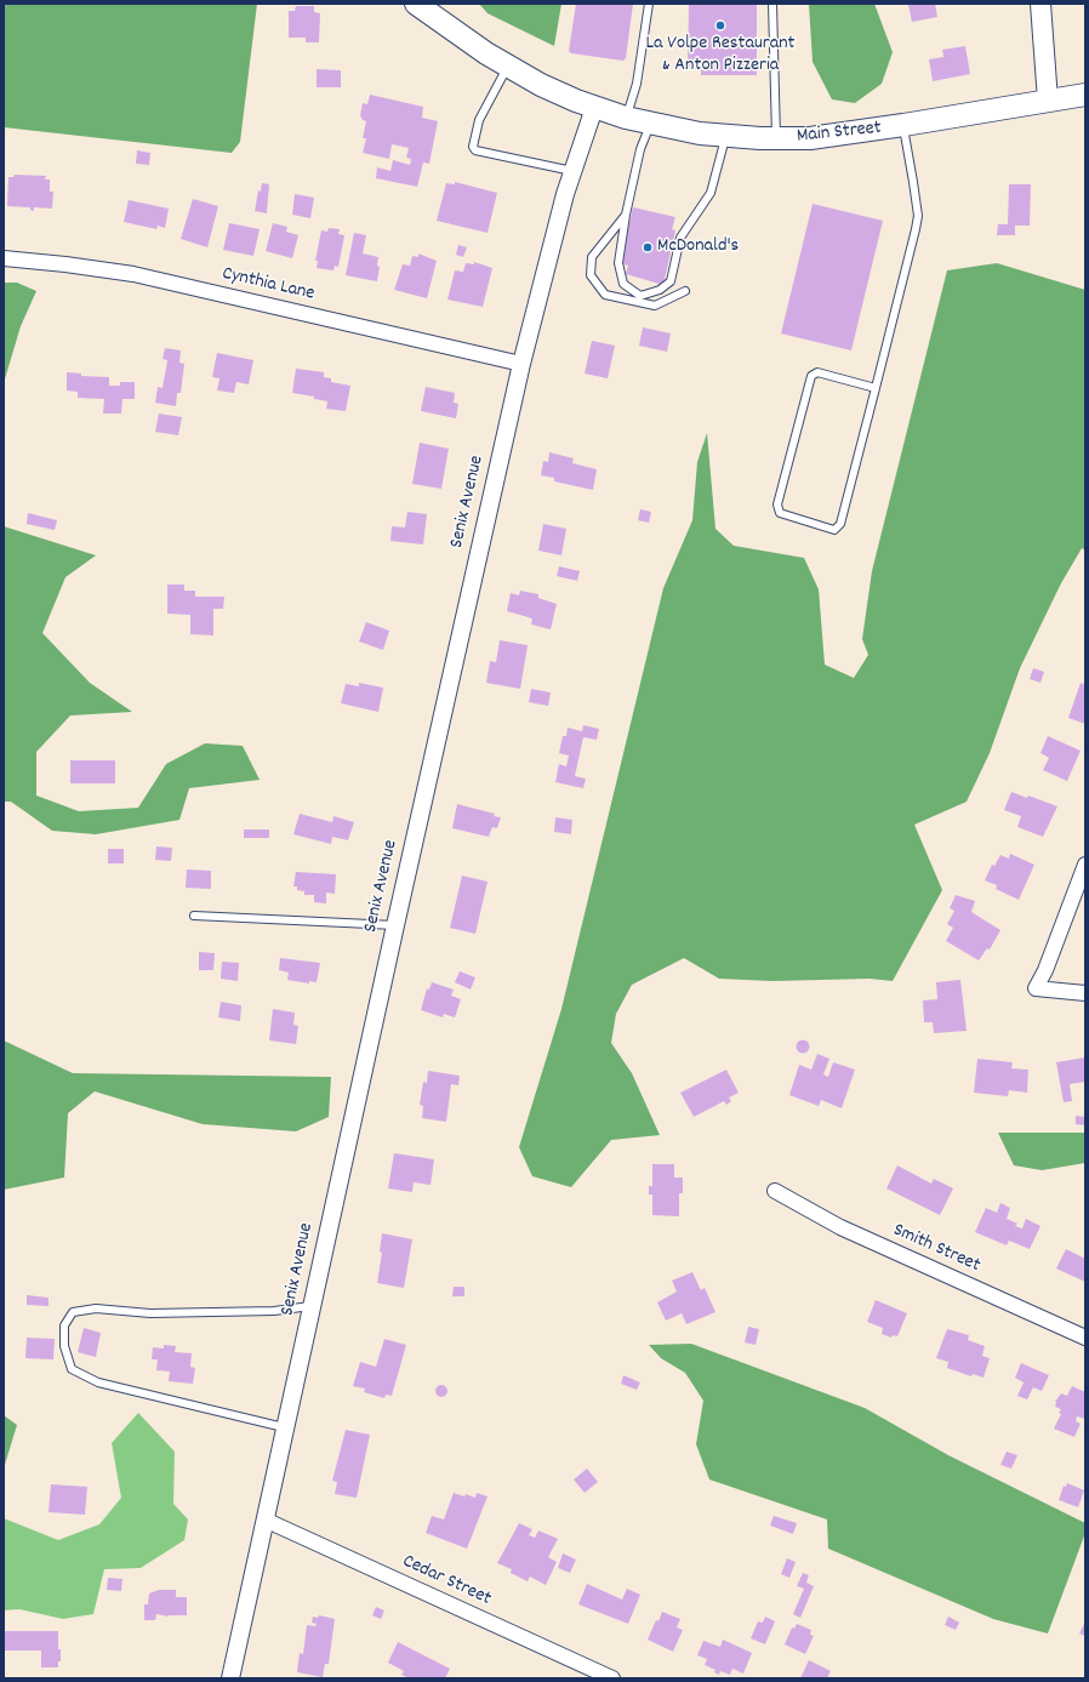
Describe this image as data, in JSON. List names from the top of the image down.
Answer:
{
  "streets": {
    "main road": ["Main Street"],
    "street": [
      "Cynthia Lane",
      "Senix Avenue",
      "Smith Street",
      "Cedar Street"
    ]
  },
  "crossings": [
    ["Main Street", "Senix Avenue"],
    ["Cynthia Lane", "Senix Avenue"],
    ["Senix Avenue", "Cedar Street"]
  ],
  "places": ["La Volpe Restaurant & Anton Pizzeria", "McDonald's"]
}
